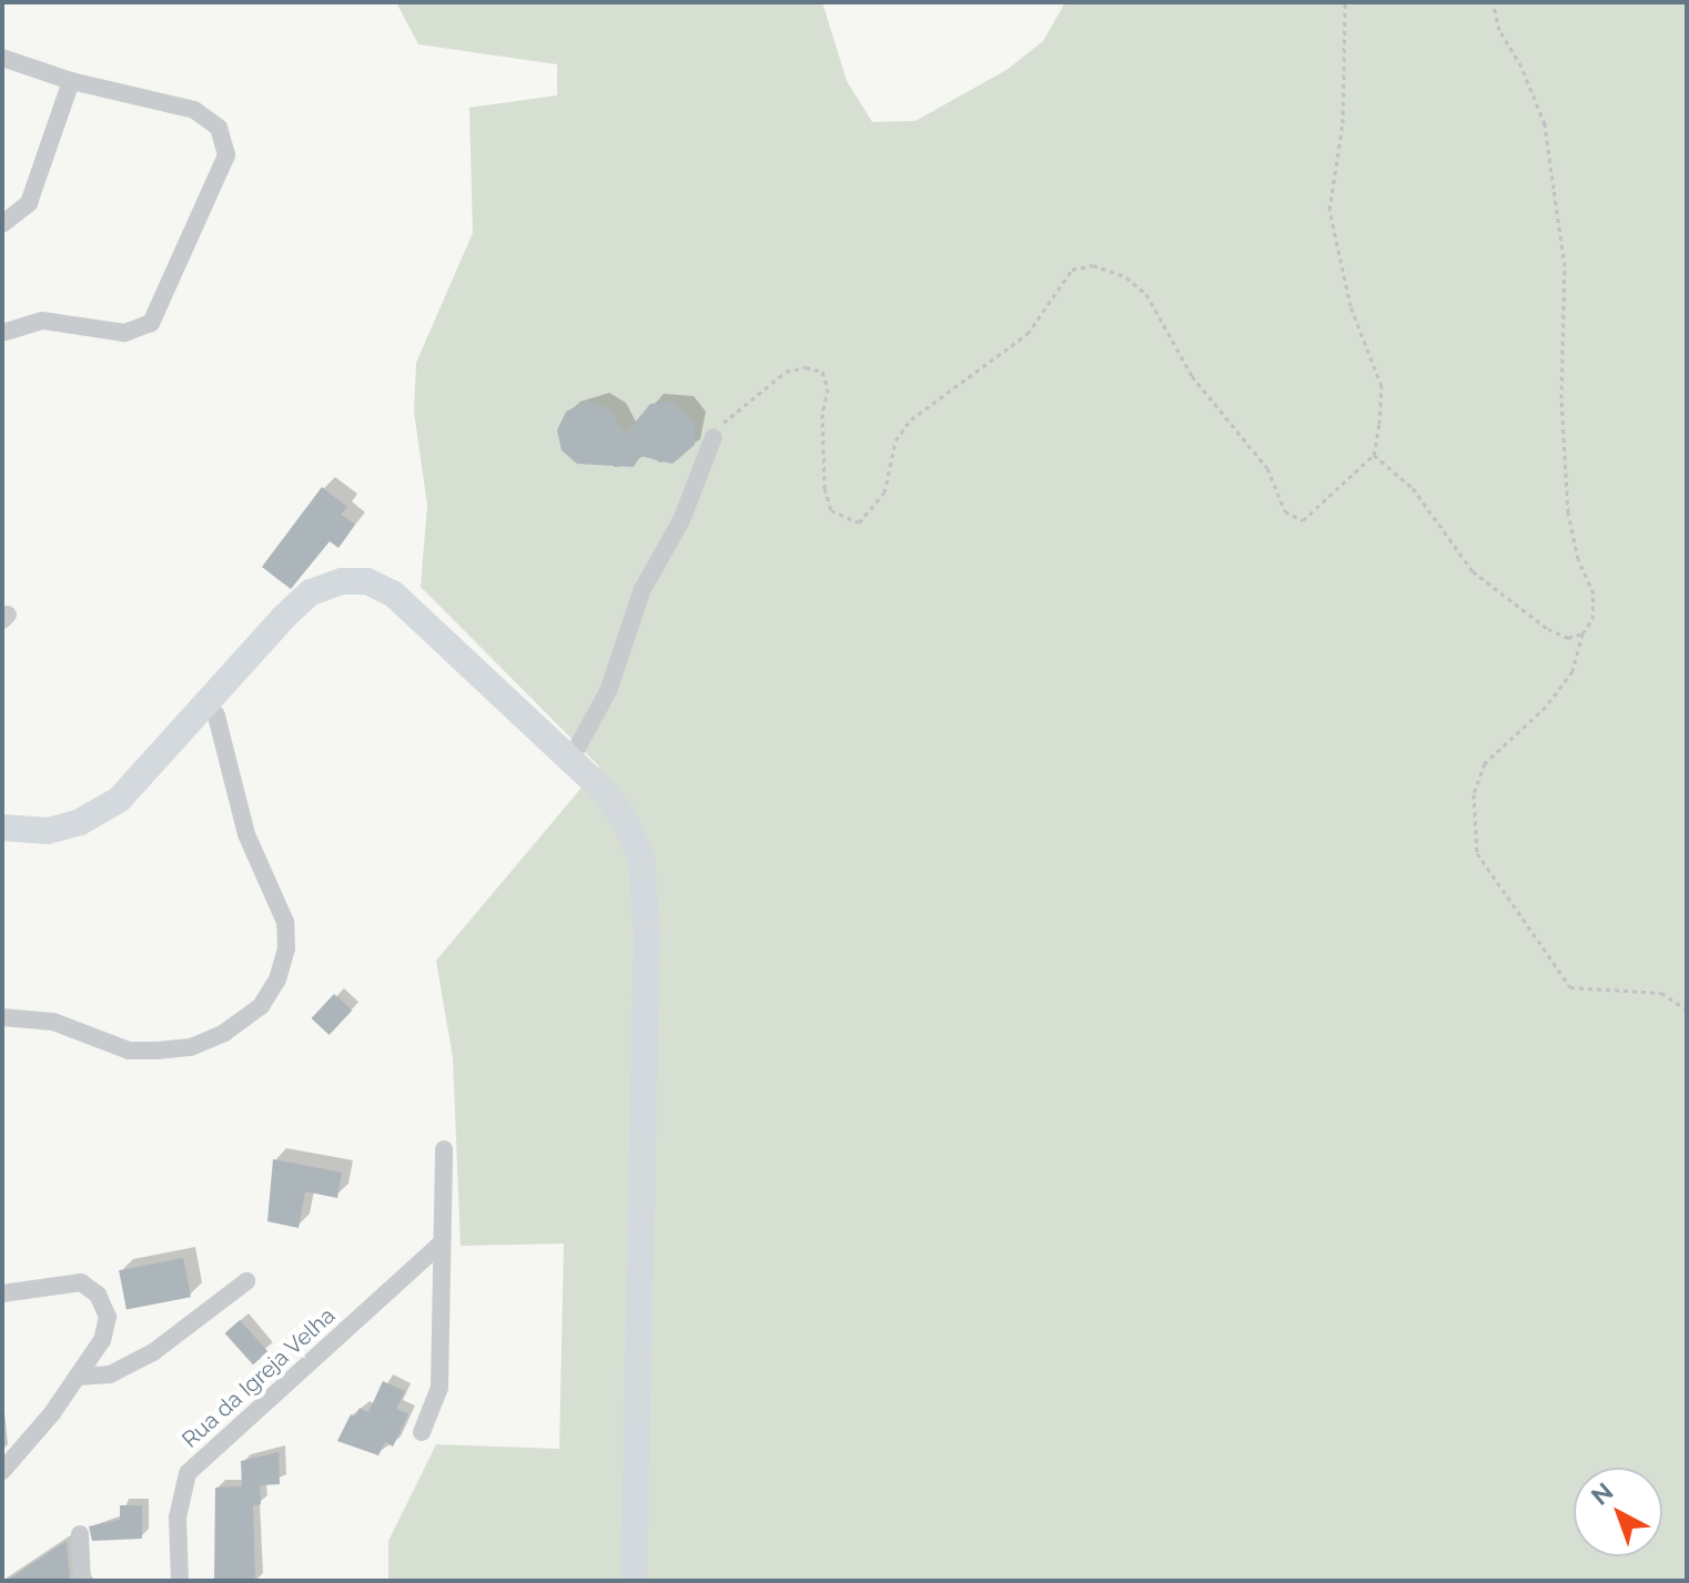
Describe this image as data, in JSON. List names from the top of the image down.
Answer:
{
  "streets": {
    "street": ["Rua da Igreja Velha"]
  },
  "north": "top left"
}
